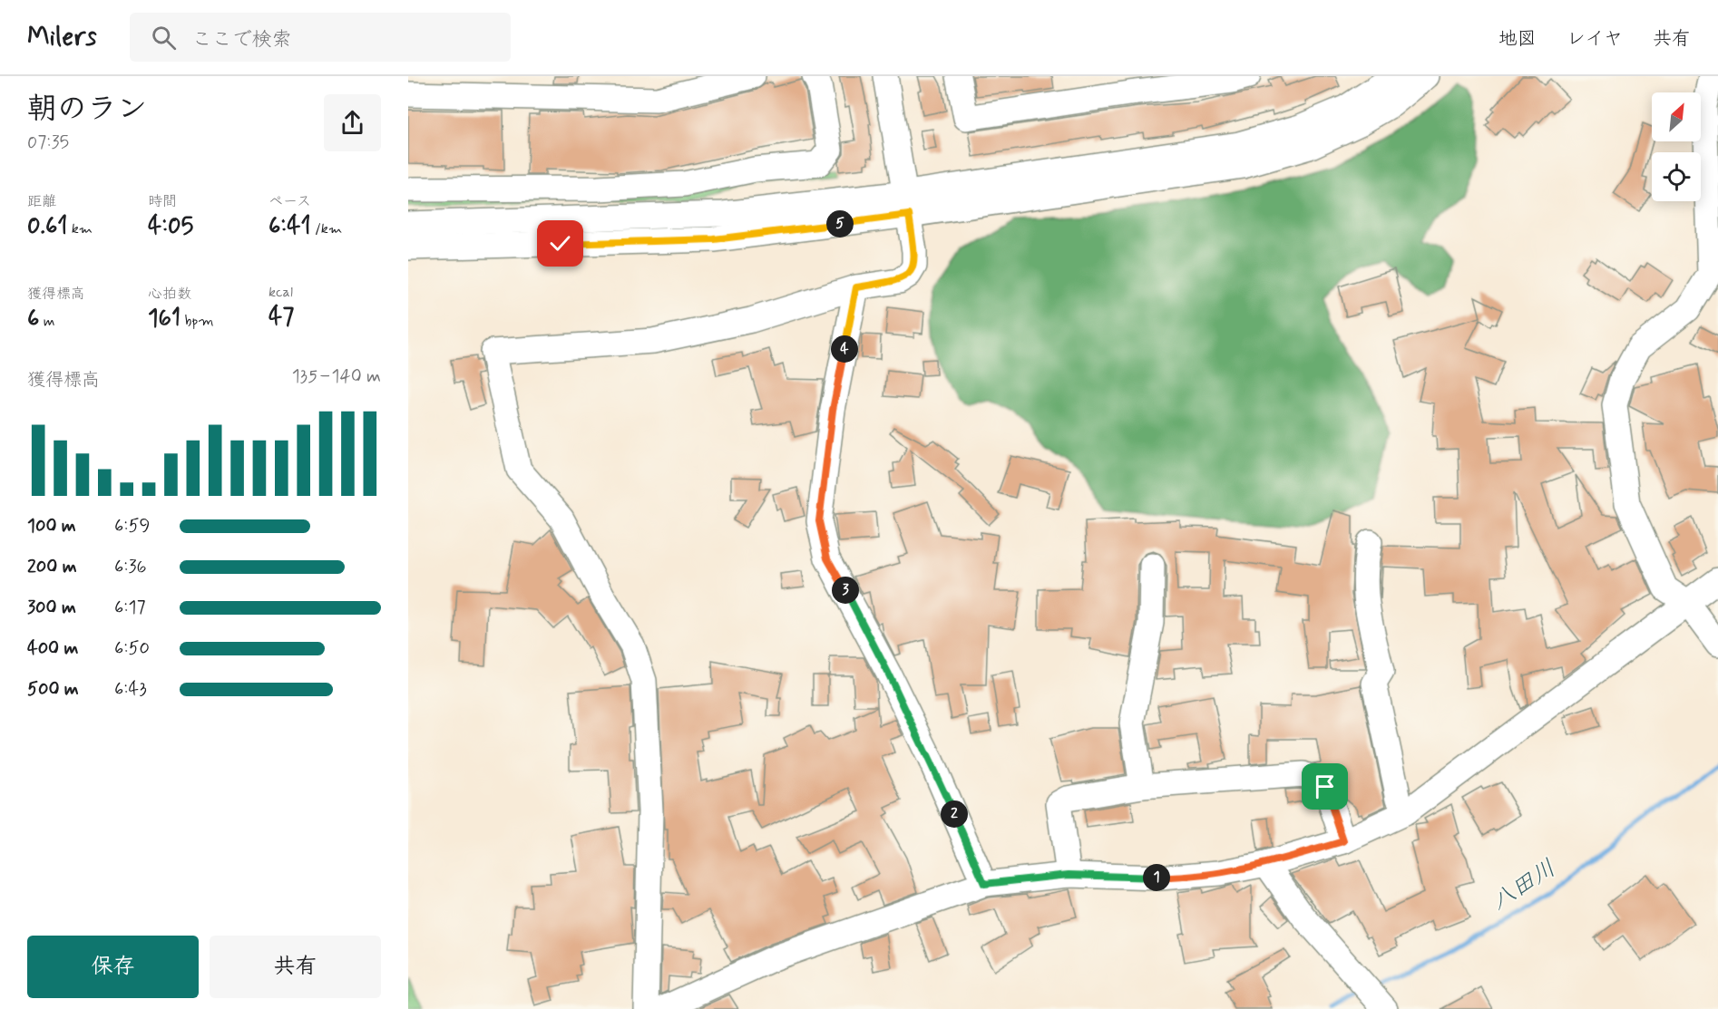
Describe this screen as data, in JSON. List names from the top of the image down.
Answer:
{
  "water": ["八田川"],
  "north": "top right",
  "page": {
    "header": "Milers",
    "search": "ここで検索",
    "nav": ["地図", "レイヤ", "共有"],
    "heading": ["朝のラン", "07:35"],
    "stats": [
      ["距離", "0.61 km"],
      ["時間", "4:05"],
      ["ペース", "6:41 /km"],
      ["獲得標高", "6 m"],
      ["心拍数", "161 bpm"],
      ["kcal", "47"]
    ],
    "pins": [
      "5",
      "4",
      "3",
      "2",
      "1"
    ],
    "chart": ["獲得標高", "135–140 m"],
    "list": [
      {
        "name": "100 m",
        "note": "6:59"
      },
      {
        "name": "200 m",
        "note": "6:36"
      },
      {
        "name": "300 m",
        "note": "6:17"
      },
      {
        "name": "400 m",
        "note": "6:50"
      },
      {
        "name": "500 m",
        "note": "6:43"
      }
    ],
    "buttons": ["保存", "共有"]
  }
}
